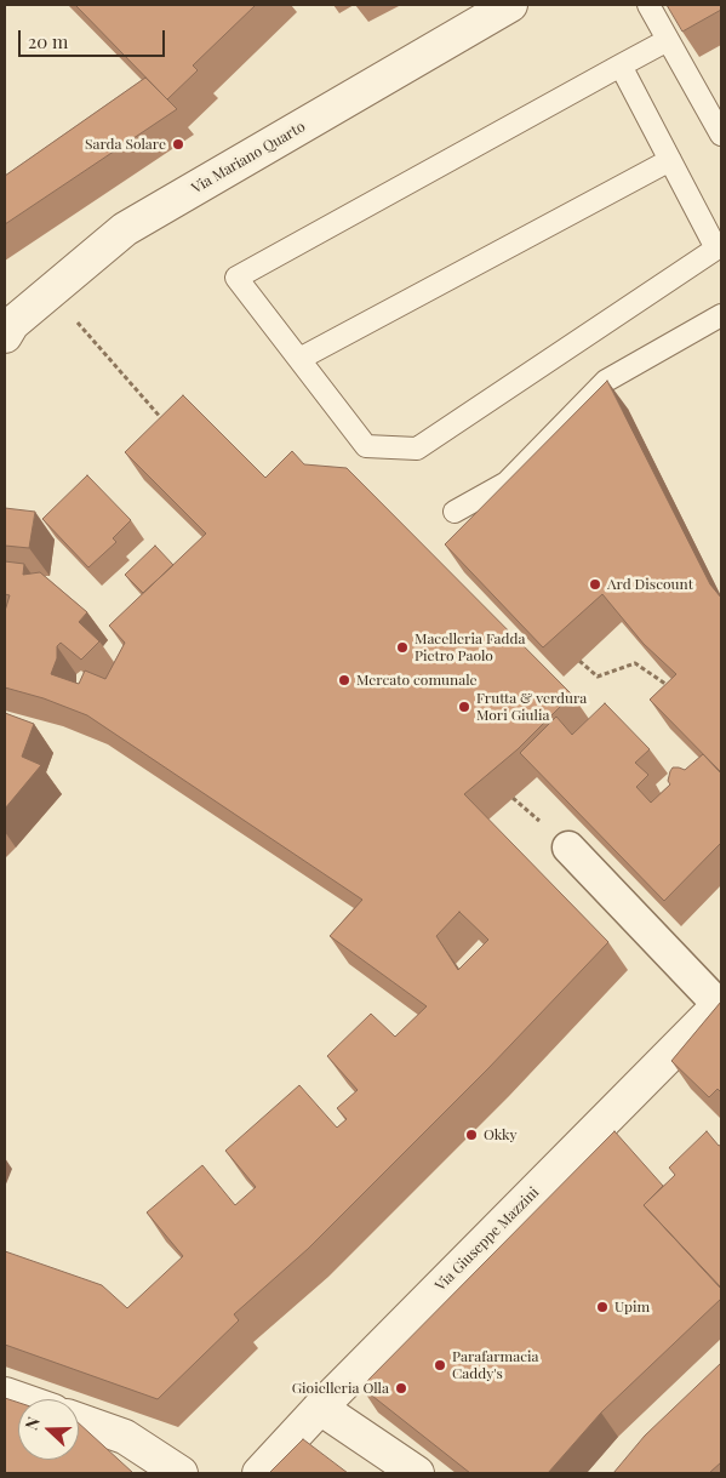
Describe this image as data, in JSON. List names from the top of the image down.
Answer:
{
  "streets": {
    "street": ["Via Mariano Quarto", "Via Giuseppe Mazzini"]
  },
  "places": [
    "Sarda Solare",
    "Ard Discount",
    "Macelleria Fadda Pietro Paolo",
    "Mercato comunale",
    "Frutta & verdura Mori Giulia",
    "Okky",
    "Upim",
    "Parafarmacia Caddy's",
    "Gioielleria Olla"
  ],
  "scale_bar": "20 m",
  "north": "left"
}
